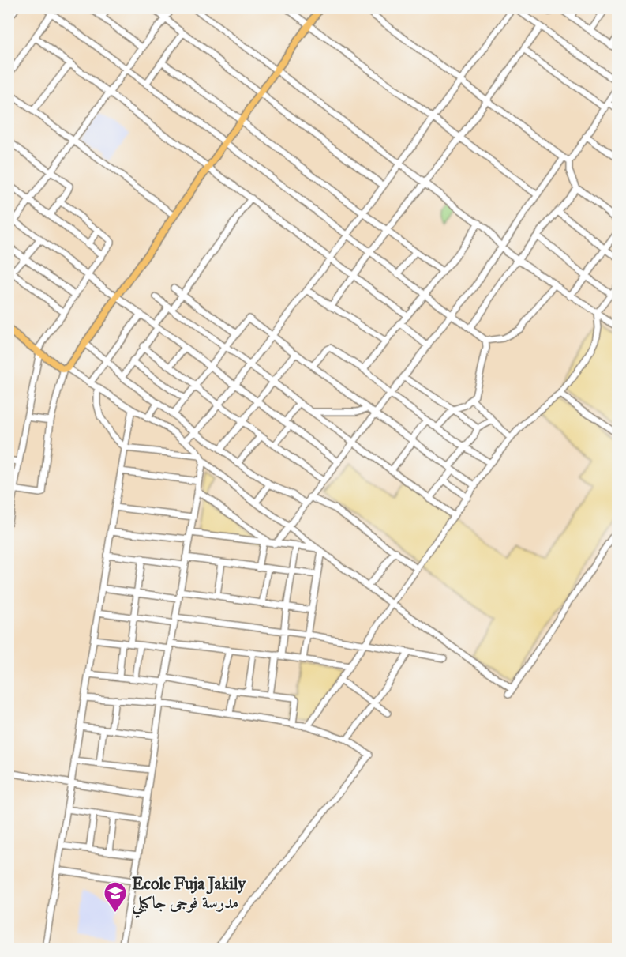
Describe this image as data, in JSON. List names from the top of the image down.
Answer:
{
  "places": {
    "school or university": ["Ecole Fuja Jakily مدرسة فوجى جاكيلي"]
  }
}
